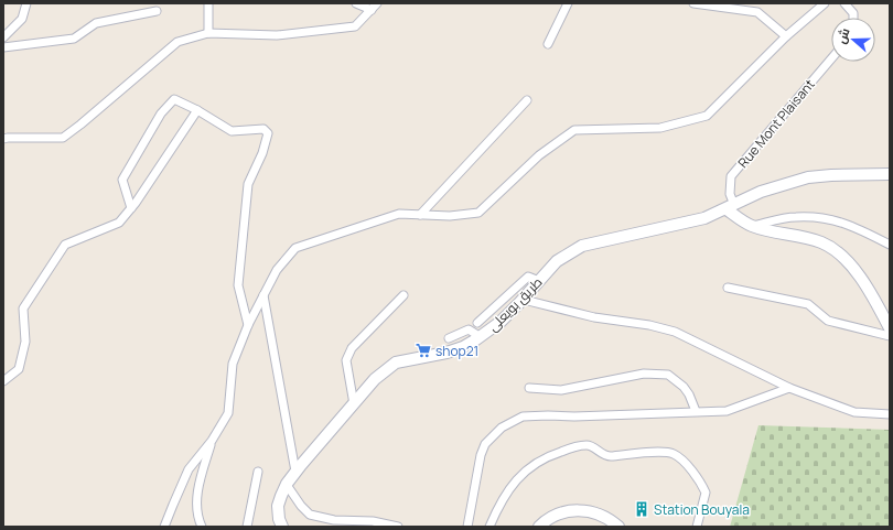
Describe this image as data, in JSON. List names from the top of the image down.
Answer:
{
  "streets": {
    "main road": ["طريق بويعلى"],
    "street": ["Rue Mont Plaisant"]
  },
  "crossings": [
    ["Rue Mont Plaisant", "طريق بويعلى"]
  ],
  "places": {
    "supermarket": ["shop21"],
    "building": ["Station Bouyala"]
  },
  "north": "left"
}
